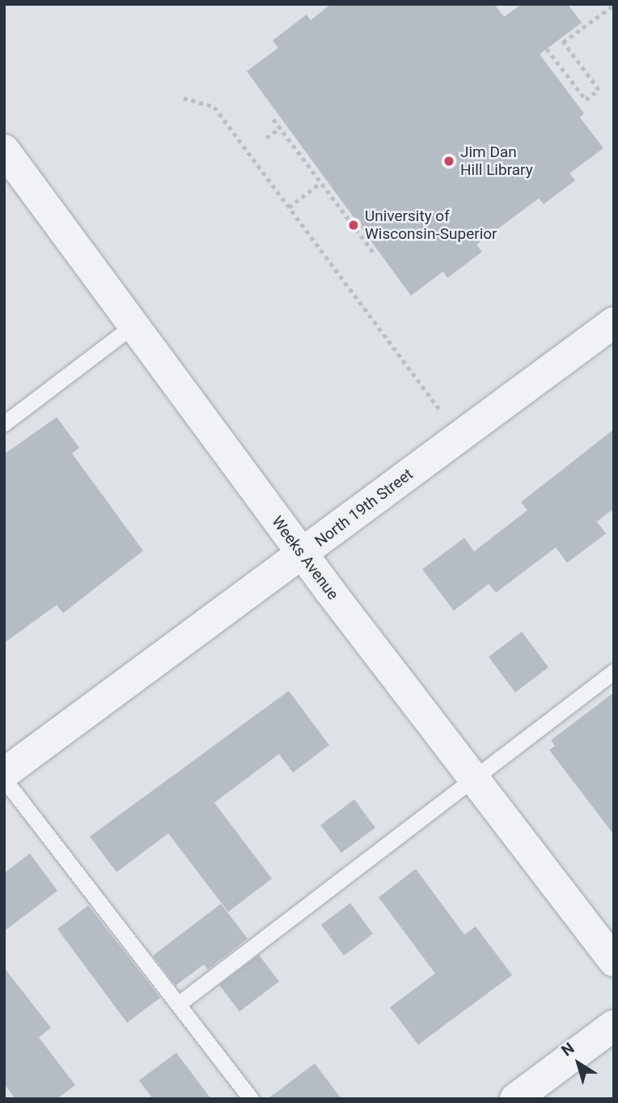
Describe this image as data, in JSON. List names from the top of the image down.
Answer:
{
  "streets": {
    "street": ["North 19th Street", "Weeks Avenue"]
  },
  "crossings": [
    ["North 19th Street", "Weeks Avenue"]
  ],
  "places": ["Jim Dan Hill Library", "University of Wisconsin-Superior"],
  "north": "top left"
}
